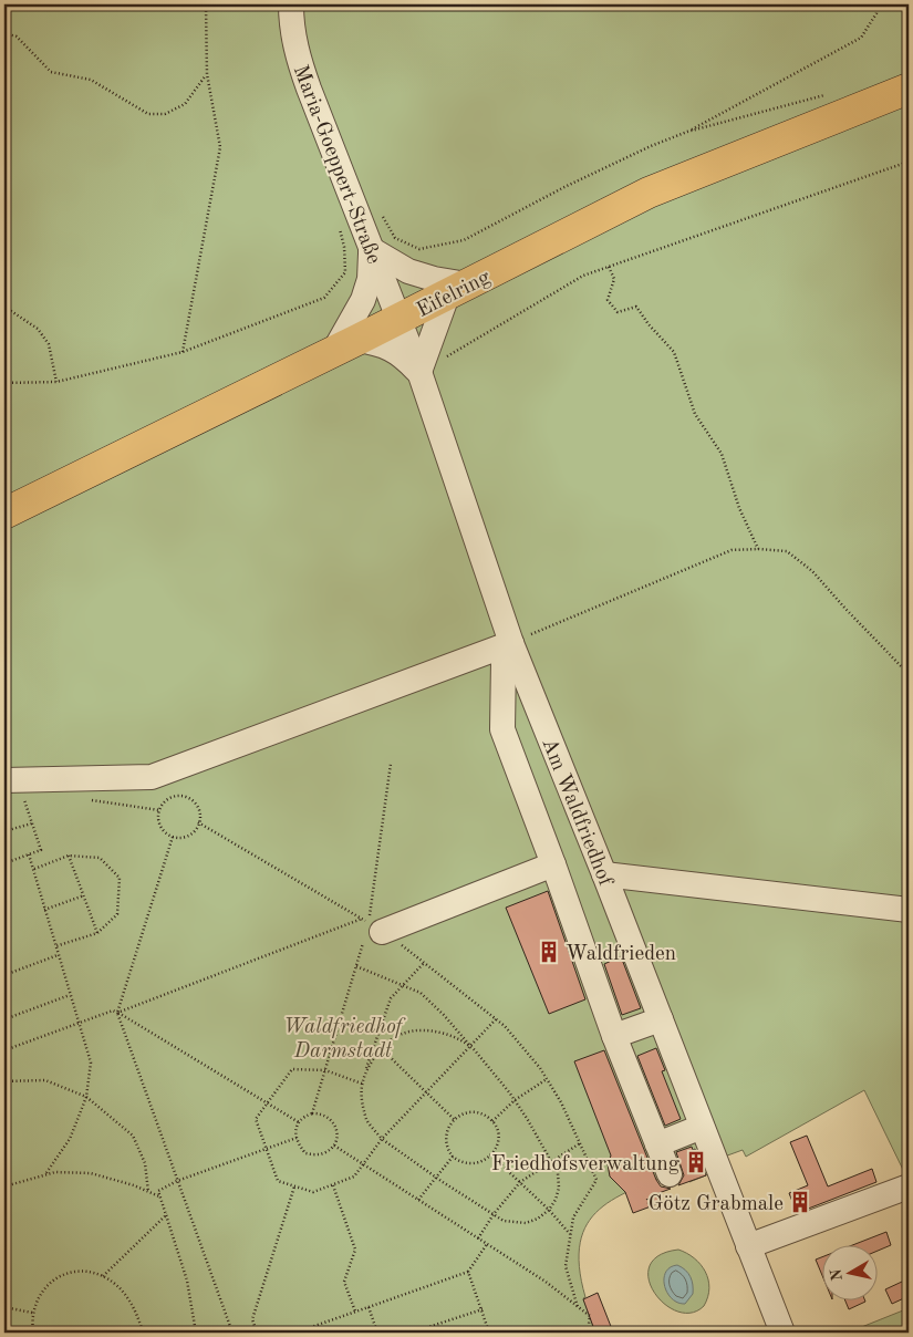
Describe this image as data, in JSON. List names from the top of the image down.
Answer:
{
  "streets": {
    "main road": ["Eifelring"],
    "street": ["Maria-Goeppert-Straße", "Am Waldfriedhof"]
  },
  "crossings": [
    ["Maria-Goeppert-Straße", "Eifelring"],
    ["Maria-Goeppert-Straße", "Am Waldfriedhof"],
    ["Eifelring", "Am Waldfriedhof"]
  ],
  "parks": ["Waldfriedhof Darmstadt"],
  "places": {
    "building": ["Waldfrieden", "Friedhofsverwaltung", "Götz Grabmale"]
  },
  "north": "left"
}
